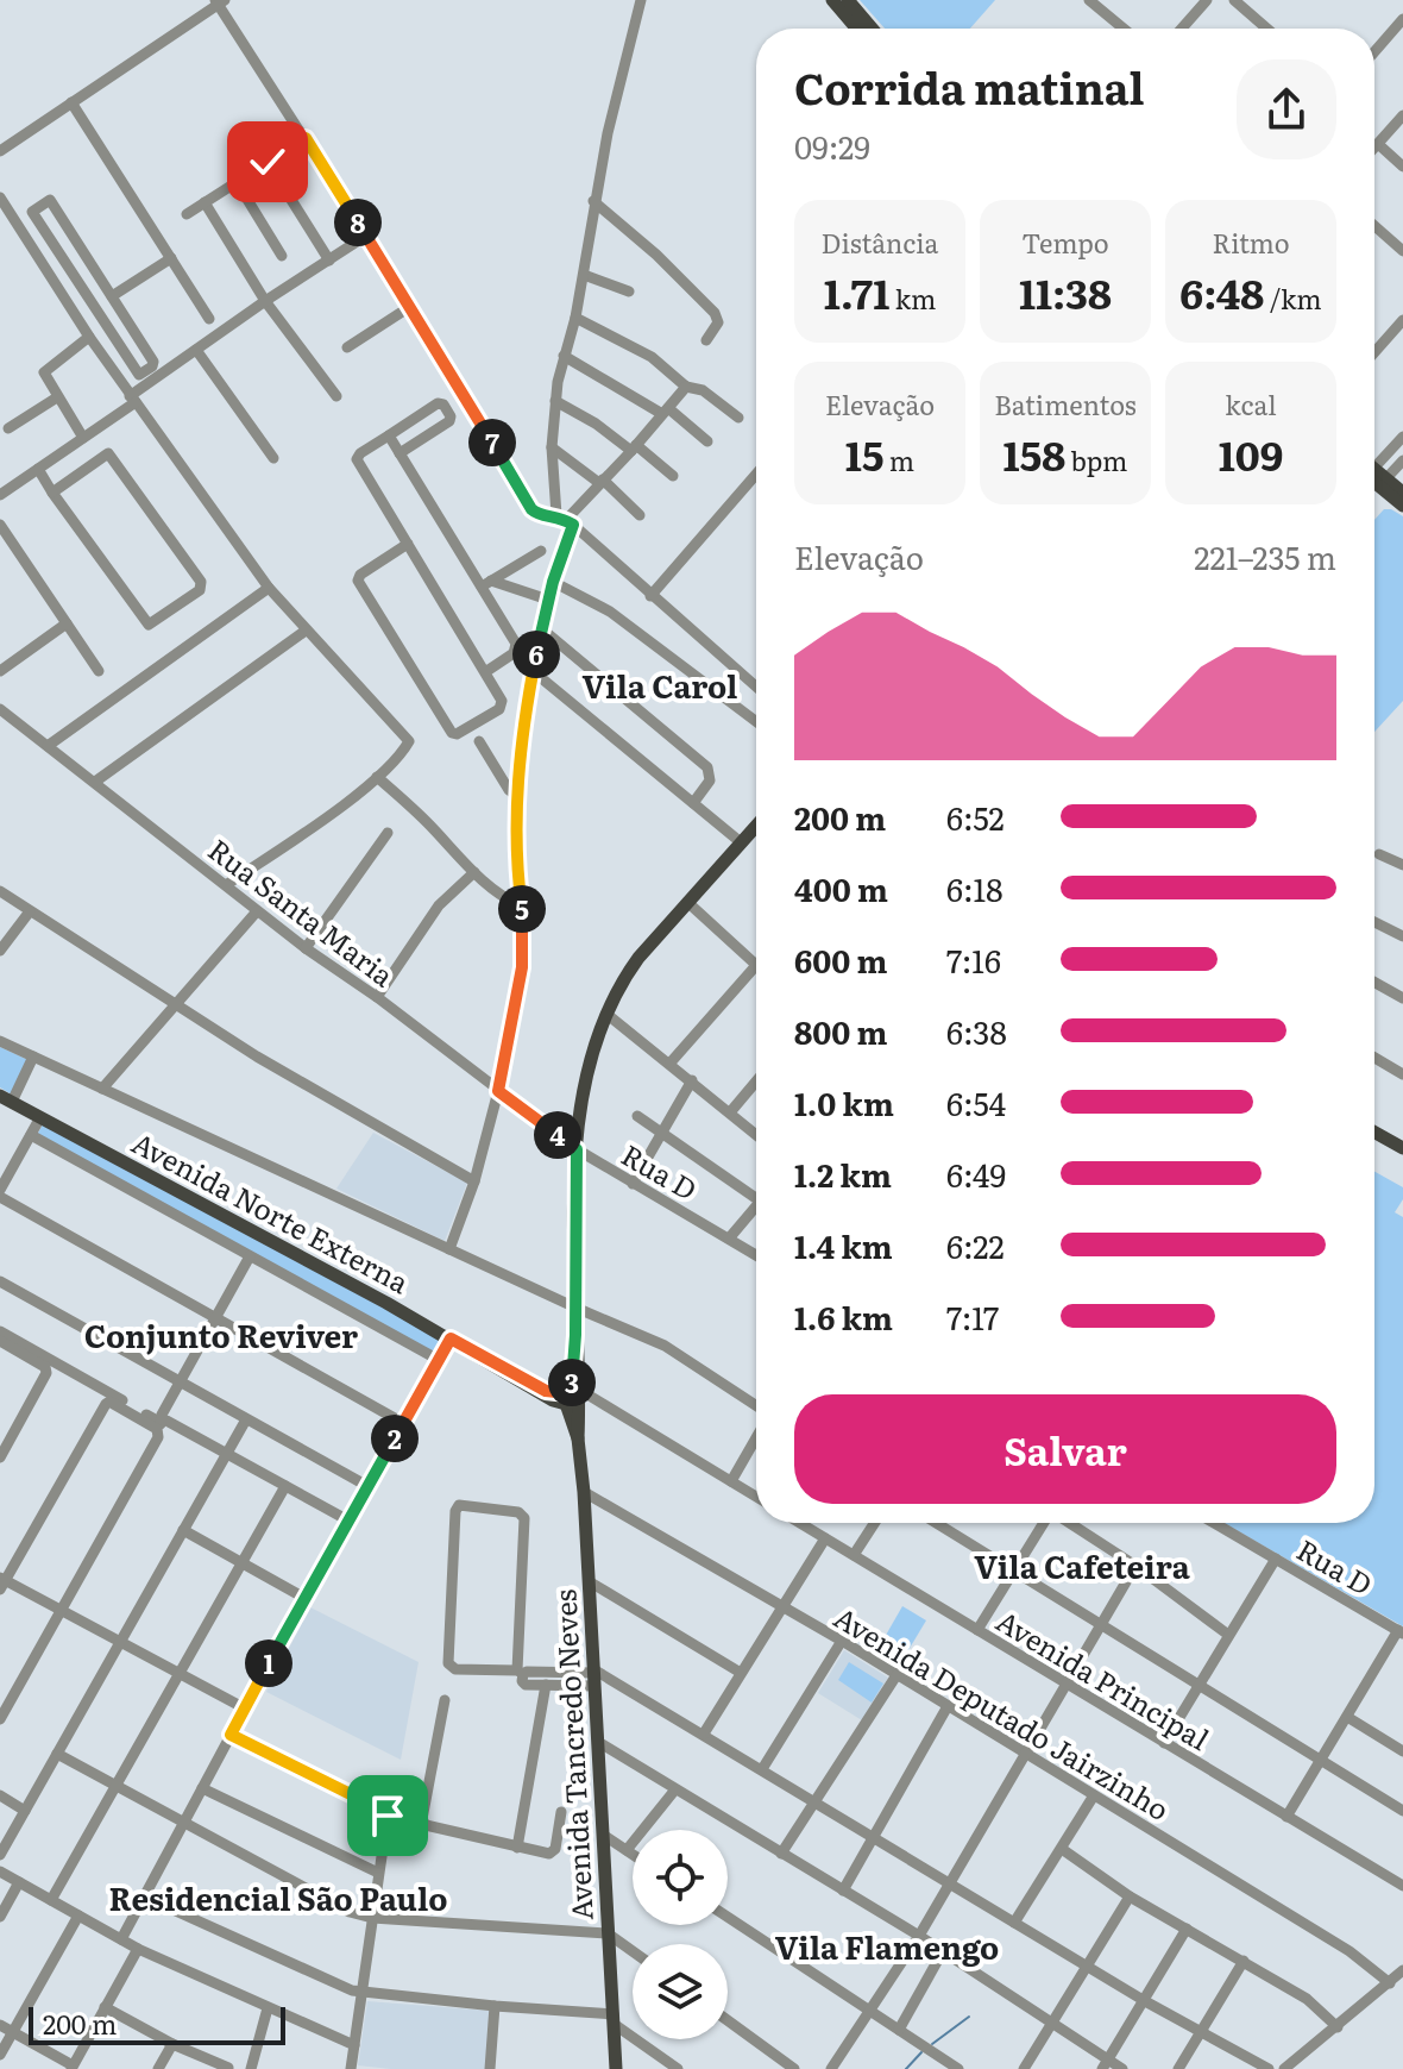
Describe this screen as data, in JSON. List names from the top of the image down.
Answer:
{
  "streets": {
    "main road": ["Avenida Norte Externa", "Avenida Tancredo Neves"],
    "street": [
      "Rua Santa Maria",
      "Rua D",
      "Avenida Principal",
      "Avenida Deputado Jairzinho"
    ]
  },
  "crossings": [
    ["Rua Santa Maria", "Rua D"],
    ["Rua Santa Maria", "Avenida Tancredo Neves"],
    ["Rua D", "Avenida Tancredo Neves"],
    ["Avenida Norte Externa", "Avenida Tancredo Neves"],
    ["Avenida Deputado Jairzinho", "Avenida Tancredo Neves"]
  ],
  "districts": [
    "Vila Carol",
    "Conjunto Reviver",
    "Vila Cafeteira",
    "Residencial São Paulo",
    "Vila Flamengo"
  ],
  "scale_bar": "200 m",
  "page": {
    "heading": ["Corrida matinal", "09:29"],
    "stats": [
      ["Distância", "1.71 km"],
      ["Tempo", "11:38"],
      ["Ritmo", "6:48 /km"],
      ["Elevação", "15 m"],
      ["Batimentos", "158 bpm"],
      ["kcal", "109"]
    ],
    "pins": [
      "8",
      "7",
      "6",
      "5",
      "4",
      "3",
      "2",
      "1"
    ],
    "chart": ["Elevação", "221–235 m"],
    "list": [
      {
        "name": "200 m",
        "note": "6:52"
      },
      {
        "name": "400 m",
        "note": "6:18"
      },
      {
        "name": "600 m",
        "note": "7:16"
      },
      {
        "name": "800 m",
        "note": "6:38"
      },
      {
        "name": "1.0 km",
        "note": "6:54"
      },
      {
        "name": "1.2 km",
        "note": "6:49"
      },
      {
        "name": "1.4 km",
        "note": "6:22"
      },
      {
        "name": "1.6 km",
        "note": "7:17"
      }
    ],
    "buttons": "Salvar",
    "scale": "200 m"
  }
}
